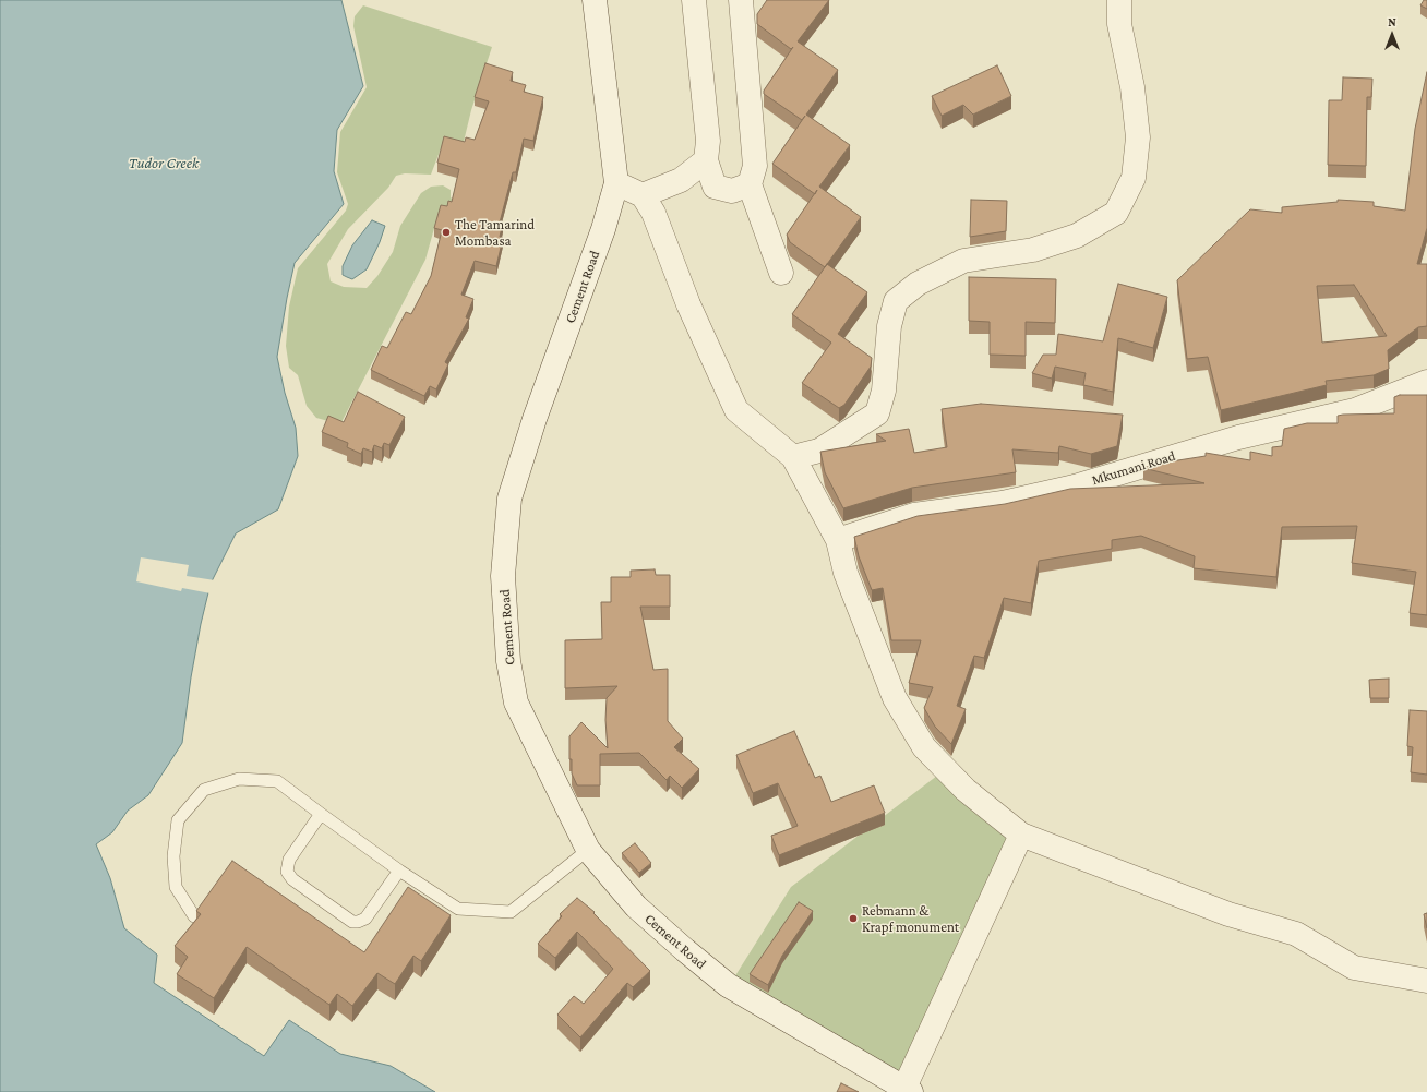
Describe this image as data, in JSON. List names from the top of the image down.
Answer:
{
  "streets": {
    "street": ["Cement Road", "Mkumani Road"]
  },
  "water": ["Tudor Creek"],
  "places": ["The Tamarind Mombasa", "Rebmann & Krapf monument"],
  "north": "top"
}
